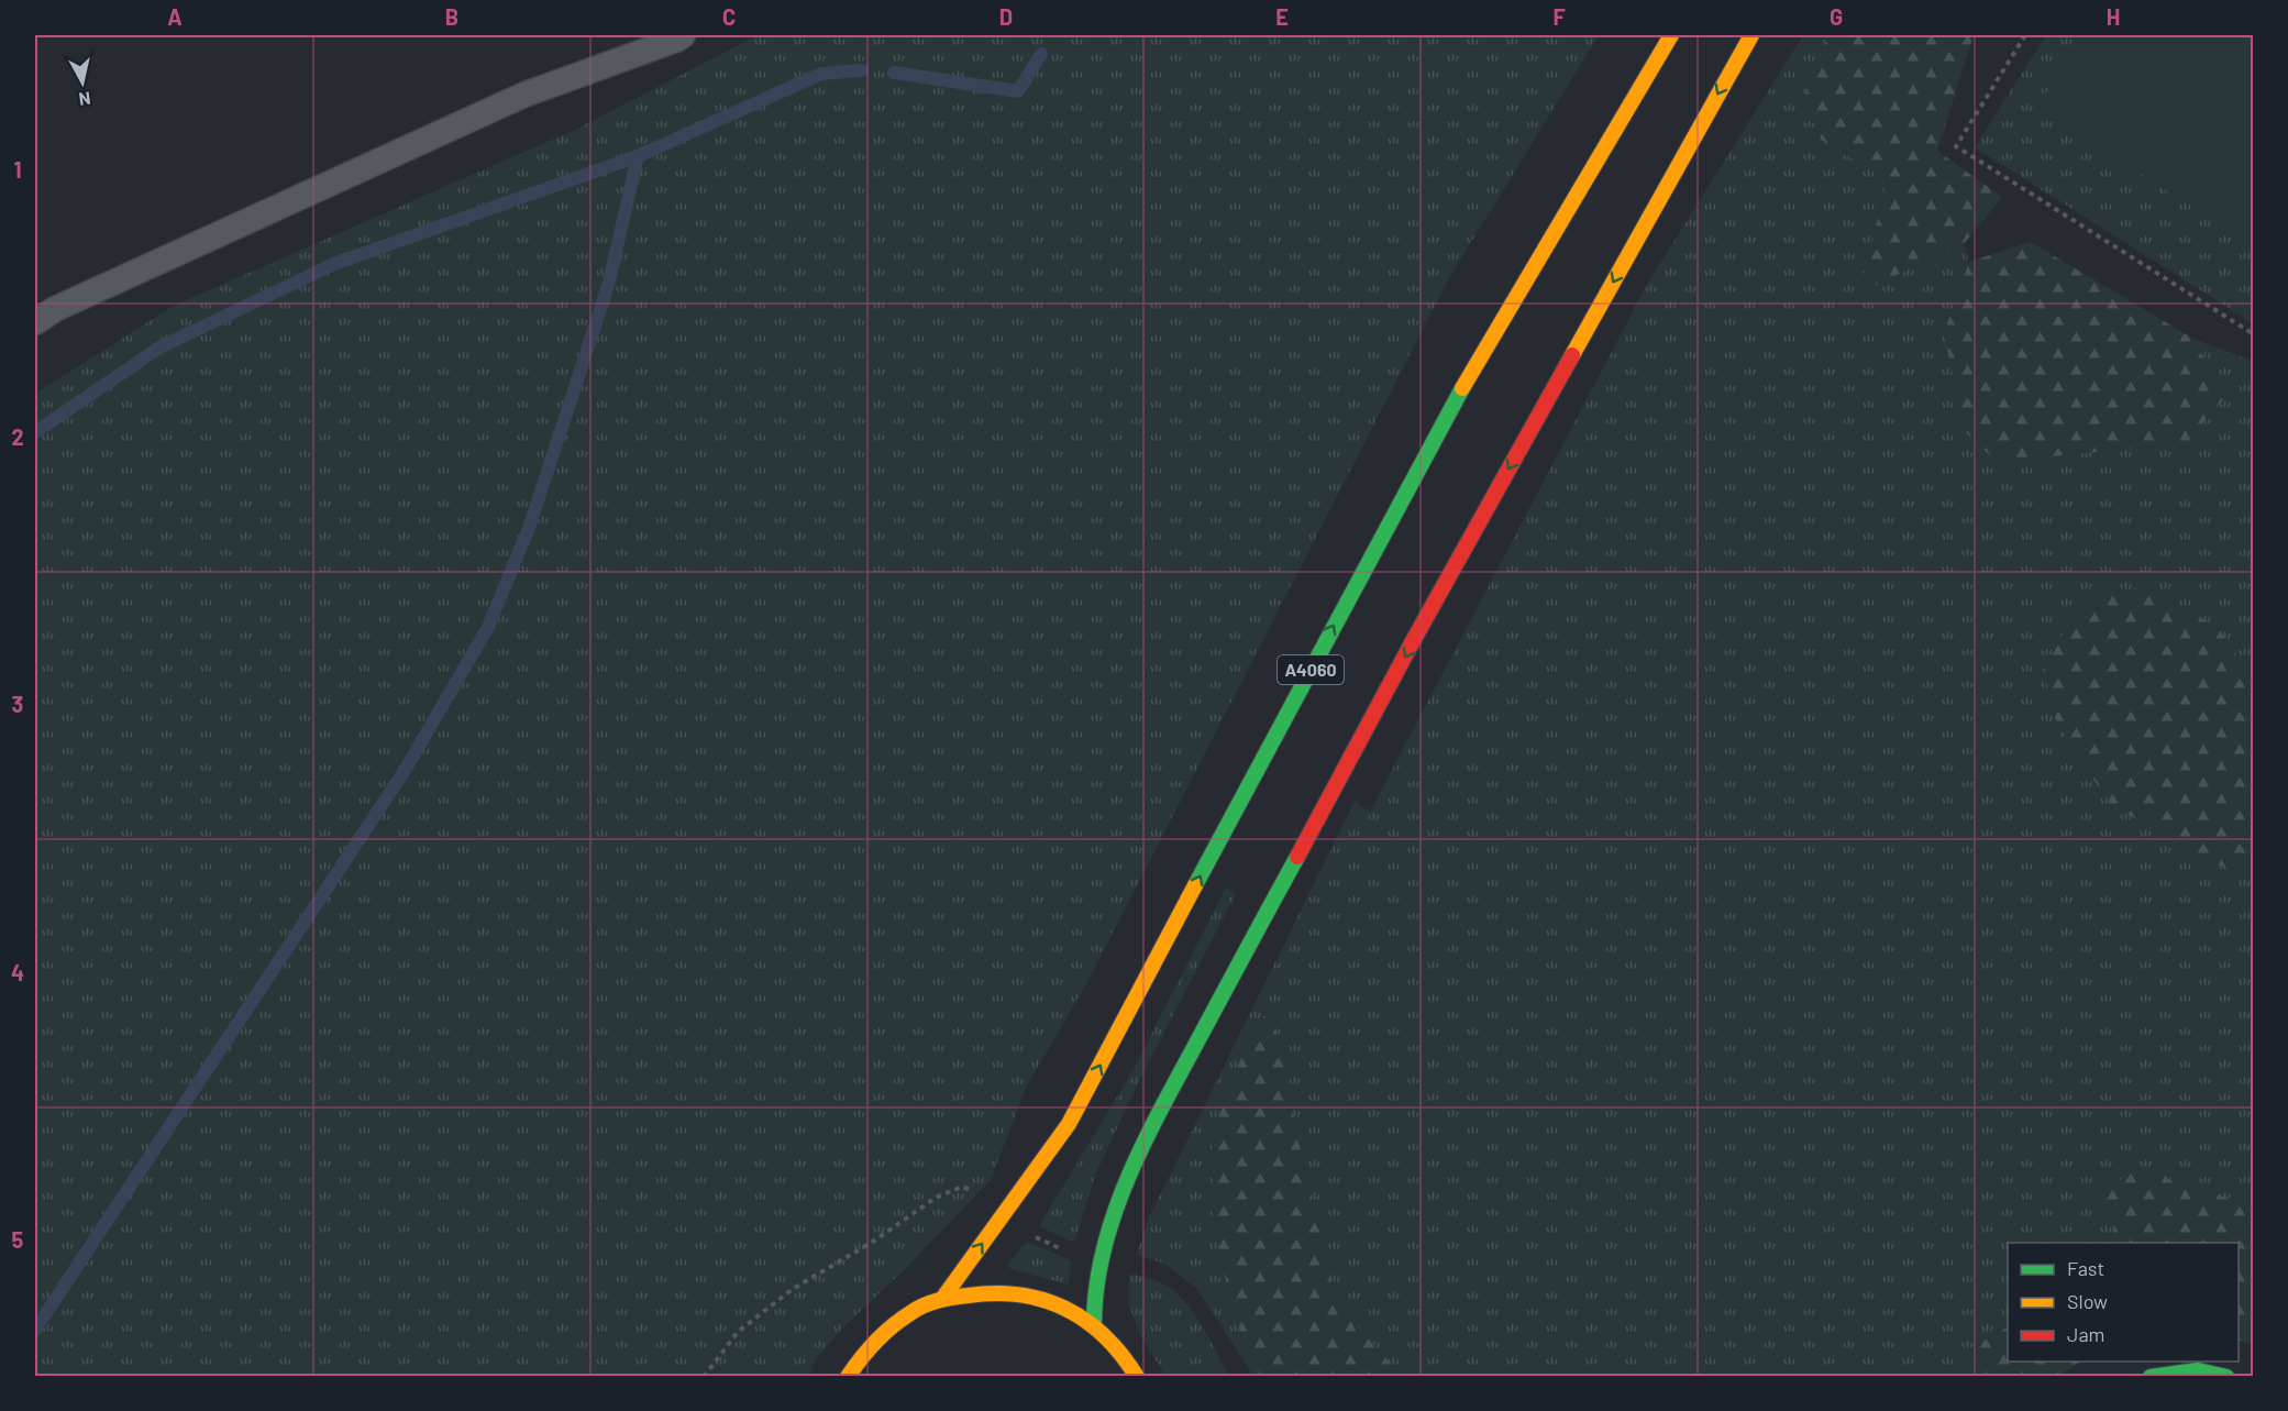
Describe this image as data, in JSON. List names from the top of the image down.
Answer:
{
  "streets": {
    "main road": ["A4060"]
  },
  "legend": ["Fast", "Slow", "Jam"],
  "north": "bottom",
  "grid": {
    "columns": [
      "A",
      "B",
      "C",
      "D",
      "E",
      "F",
      "G",
      "H"
    ],
    "rows": [
      "1",
      "2",
      "3",
      "4",
      "5"
    ]
  }
}
